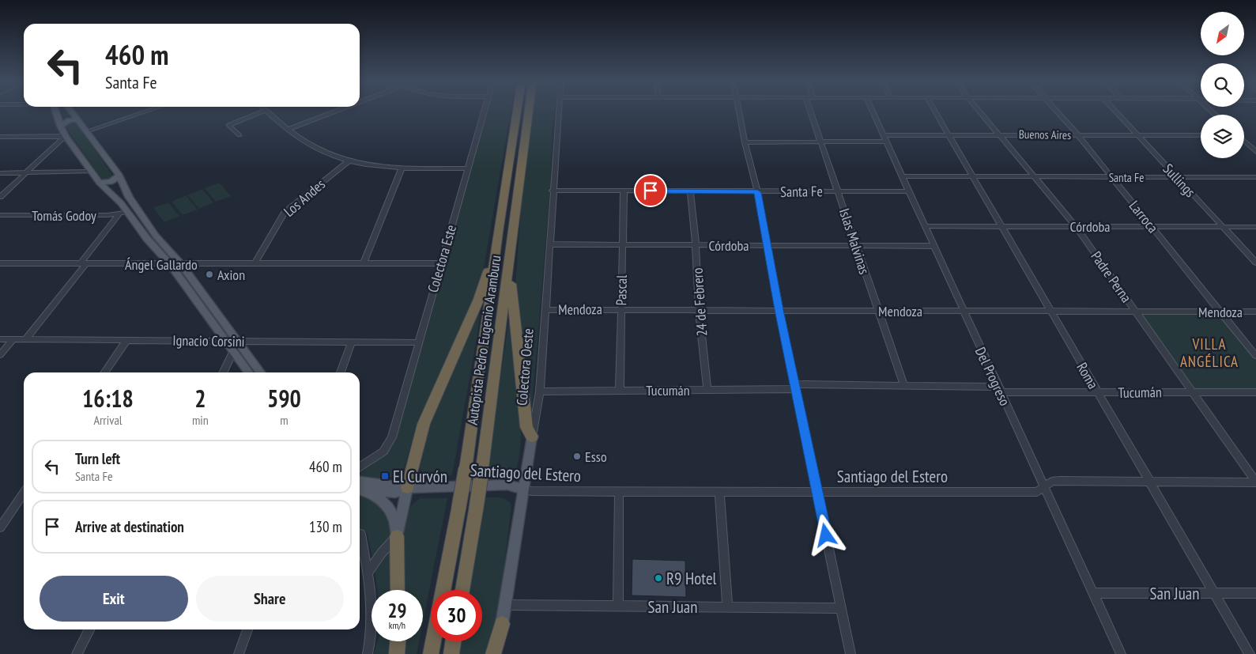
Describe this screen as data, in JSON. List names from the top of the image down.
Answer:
{
  "streets": {
    "highway": ["Autopista Pedro Eugenio Aramburu"],
    "main road": ["Colectora Oeste", "Santiago del Estero"],
    "street": [
      "Buenos Aires",
      "Santa Fe",
      "Sullings",
      "Los Andes",
      "Tomás Godoy",
      "Larroca",
      "Córdoba",
      "Islas Malvinas",
      "Colectora Este",
      "Ángel Gallardo",
      "Padre Perna",
      "Pascal",
      "24 de Febrero",
      "Mendoza",
      "Ignacio Corsini",
      "Roma",
      "Del Progreso",
      "Tucumán",
      "San Juan"
    ]
  },
  "crossings": [
    ["Buenos Aires", "Sullings"],
    ["Buenos Aires", "Larroca"],
    ["Buenos Aires", "Islas Malvinas"],
    ["Buenos Aires", "Padre Perna"],
    ["Buenos Aires", "Roma"],
    ["Buenos Aires", "Del Progreso"],
    ["Santa Fe", "Sullings"],
    ["Santa Fe", "Larroca"],
    ["Santa Fe", "Islas Malvinas"],
    ["Santa Fe", "Padre Perna"],
    ["Santa Fe", "Pascal"],
    ["Santa Fe", "24 de Febrero"],
    ["Santa Fe", "Colectora Oeste"],
    ["Santa Fe", "Roma"],
    ["Santa Fe", "Del Progreso"],
    ["Sullings", "Córdoba"],
    ["Los Andes", "Ángel Gallardo"],
    ["Larroca", "Córdoba"],
    ["Larroca", "Mendoza"],
    ["Córdoba", "Islas Malvinas"],
    ["Córdoba", "Padre Perna"],
    ["Córdoba", "Pascal"],
    ["Córdoba", "24 de Febrero"],
    ["Córdoba", "Colectora Oeste"],
    ["Córdoba", "Roma"],
    ["Córdoba", "Del Progreso"],
    ["Islas Malvinas", "Mendoza"],
    ["Islas Malvinas", "Tucumán"],
    ["Colectora Este", "Ángel Gallardo"],
    ["Colectora Este", "Ignacio Corsini"],
    ["Padre Perna", "Mendoza"],
    ["Padre Perna", "Tucumán"],
    ["Padre Perna", "Santiago del Estero"],
    ["Pascal", "Mendoza"],
    ["Pascal", "Tucumán"],
    ["24 de Febrero", "Mendoza"],
    ["24 de Febrero", "Tucumán"],
    ["Mendoza", "Colectora Oeste"],
    ["Mendoza", "Roma"],
    ["Mendoza", "Del Progreso"],
    ["Colectora Oeste", "Tucumán"],
    ["Colectora Oeste", "Santiago del Estero"],
    ["Colectora Oeste", "San Juan"],
    ["Roma", "Tucumán"],
    ["Roma", "Santiago del Estero"],
    ["Roma", "San Juan"],
    ["Del Progreso", "Tucumán"],
    ["Del Progreso", "Santiago del Estero"],
    ["Del Progreso", "San Juan"]
  ],
  "districts": ["VILLA ANGÉLICA"],
  "places": {
    "other": ["Axion", "Esso", "R9 Hotel"],
    "transit": ["El Curvón"]
  },
  "north": "bottom left",
  "page": {
    "turn": ["460 m", "Santa Fe"],
    "eta": [
      "16:18",
      "Arrival",
      "2",
      "min",
      "590",
      "m"
    ],
    "list": [
      {
        "name": "Turn left",
        "note": "Santa Fe",
        "value": "460 m"
      },
      {
        "name": "Arrive at destination",
        "value": "130 m"
      }
    ],
    "buttons": ["Exit", "Share"],
    "speed": "29 km/h",
    "limit": "30"
  }
}
